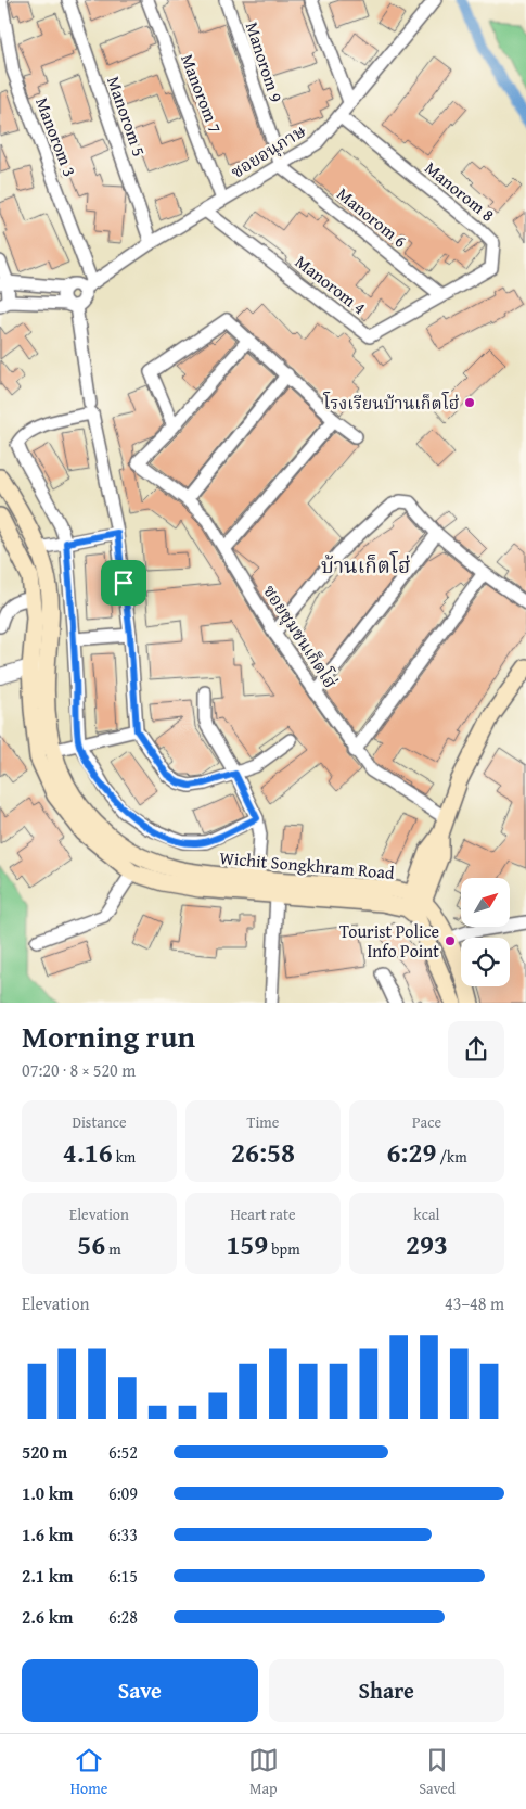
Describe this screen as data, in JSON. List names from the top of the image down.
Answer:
{
  "streets": {
    "main road": ["Wichit Songkhram Road"],
    "street": [
      "Manorom 9",
      "Manorom 7",
      "Manorom 5",
      "Manorom 3",
      "ซอยอนุภาษ",
      "Manorom 8",
      "Manorom 6",
      "Manorom 4",
      "ซอยชุมชนเก็ตโฮ่"
    ]
  },
  "crossings": [
    ["Manorom 9", "ซอยอนุภาษ"],
    ["Manorom 9", "Manorom 6"],
    ["Manorom 7", "ซอยอนุภาษ"],
    ["Manorom 5", "ซอยอนุภาษ"],
    ["Manorom 3", "ซอยอนุภาษ"],
    ["ซอยอนุภาษ", "Manorom 8"],
    ["ซอยอนุภาษ", "Manorom 6"],
    ["ซอยอนุภาษ", "Manorom 4"],
    ["Manorom 8", "Manorom 6"],
    ["Manorom 8", "Manorom 4"],
    ["Manorom 6", "Manorom 4"],
    ["ซอยชุมชนเก็ตโฮ่", "Wichit Songkhram Road"]
  ],
  "districts": ["บ้านเก็ตโฮ่"],
  "places": ["โรงเรียนบ้านเก็ตโฮ่", "Tourist Police Info Point"],
  "north": "top right",
  "page": {
    "heading": ["Morning run", "07:20 · 8 × 520 m"],
    "stats": [
      ["Distance", "4.16 km"],
      ["Time", "26:58"],
      ["Pace", "6:29 /km"],
      ["Elevation", "56 m"],
      ["Heart rate", "159 bpm"],
      ["kcal", "293"]
    ],
    "chart": ["Elevation", "43–48 m"],
    "list": [
      {
        "name": "520 m",
        "note": "6:52"
      },
      {
        "name": "1.0 km",
        "note": "6:09"
      },
      {
        "name": "1.6 km",
        "note": "6:33"
      },
      {
        "name": "2.1 km",
        "note": "6:15"
      },
      {
        "name": "2.6 km",
        "note": "6:28"
      }
    ],
    "buttons": ["Save", "Share"],
    "tabs": ["Home", "Map", "Saved"]
  }
}
